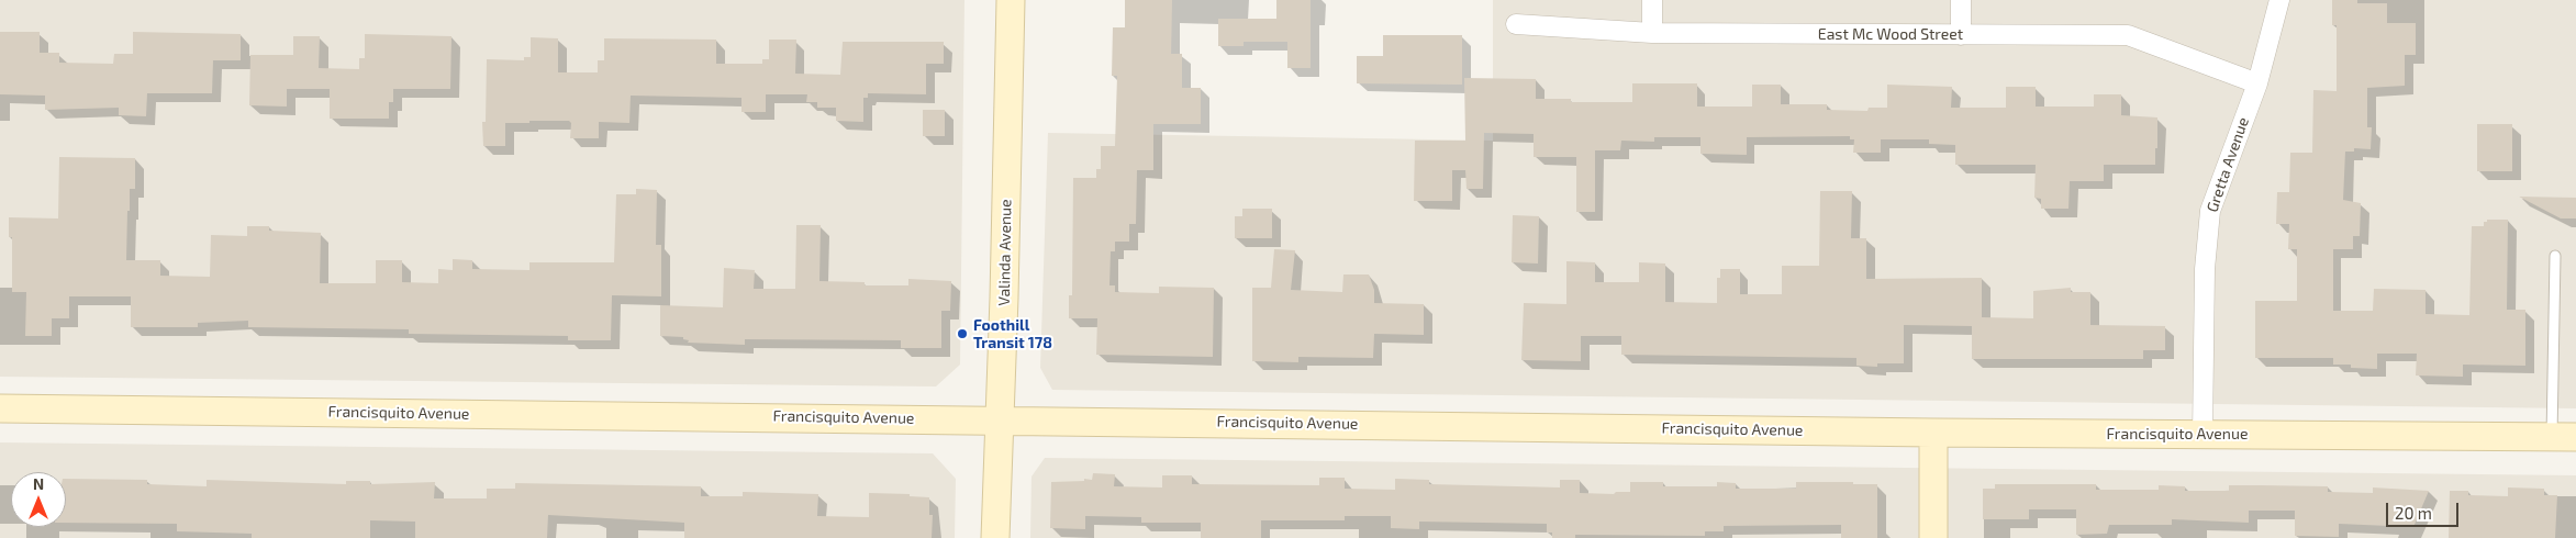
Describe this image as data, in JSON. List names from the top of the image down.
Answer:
{
  "streets": {
    "street": [
      "East Mc Wood Street",
      "Gretta Avenue",
      "Valinda Avenue",
      "Francisquito Avenue"
    ]
  },
  "crossings": [
    ["East Mc Wood Street", "Gretta Avenue"],
    ["Gretta Avenue", "Francisquito Avenue"],
    ["Valinda Avenue", "Francisquito Avenue"]
  ],
  "places": ["Foothill Transit 178"],
  "scale_bar": "20 m",
  "north": "top"
}
